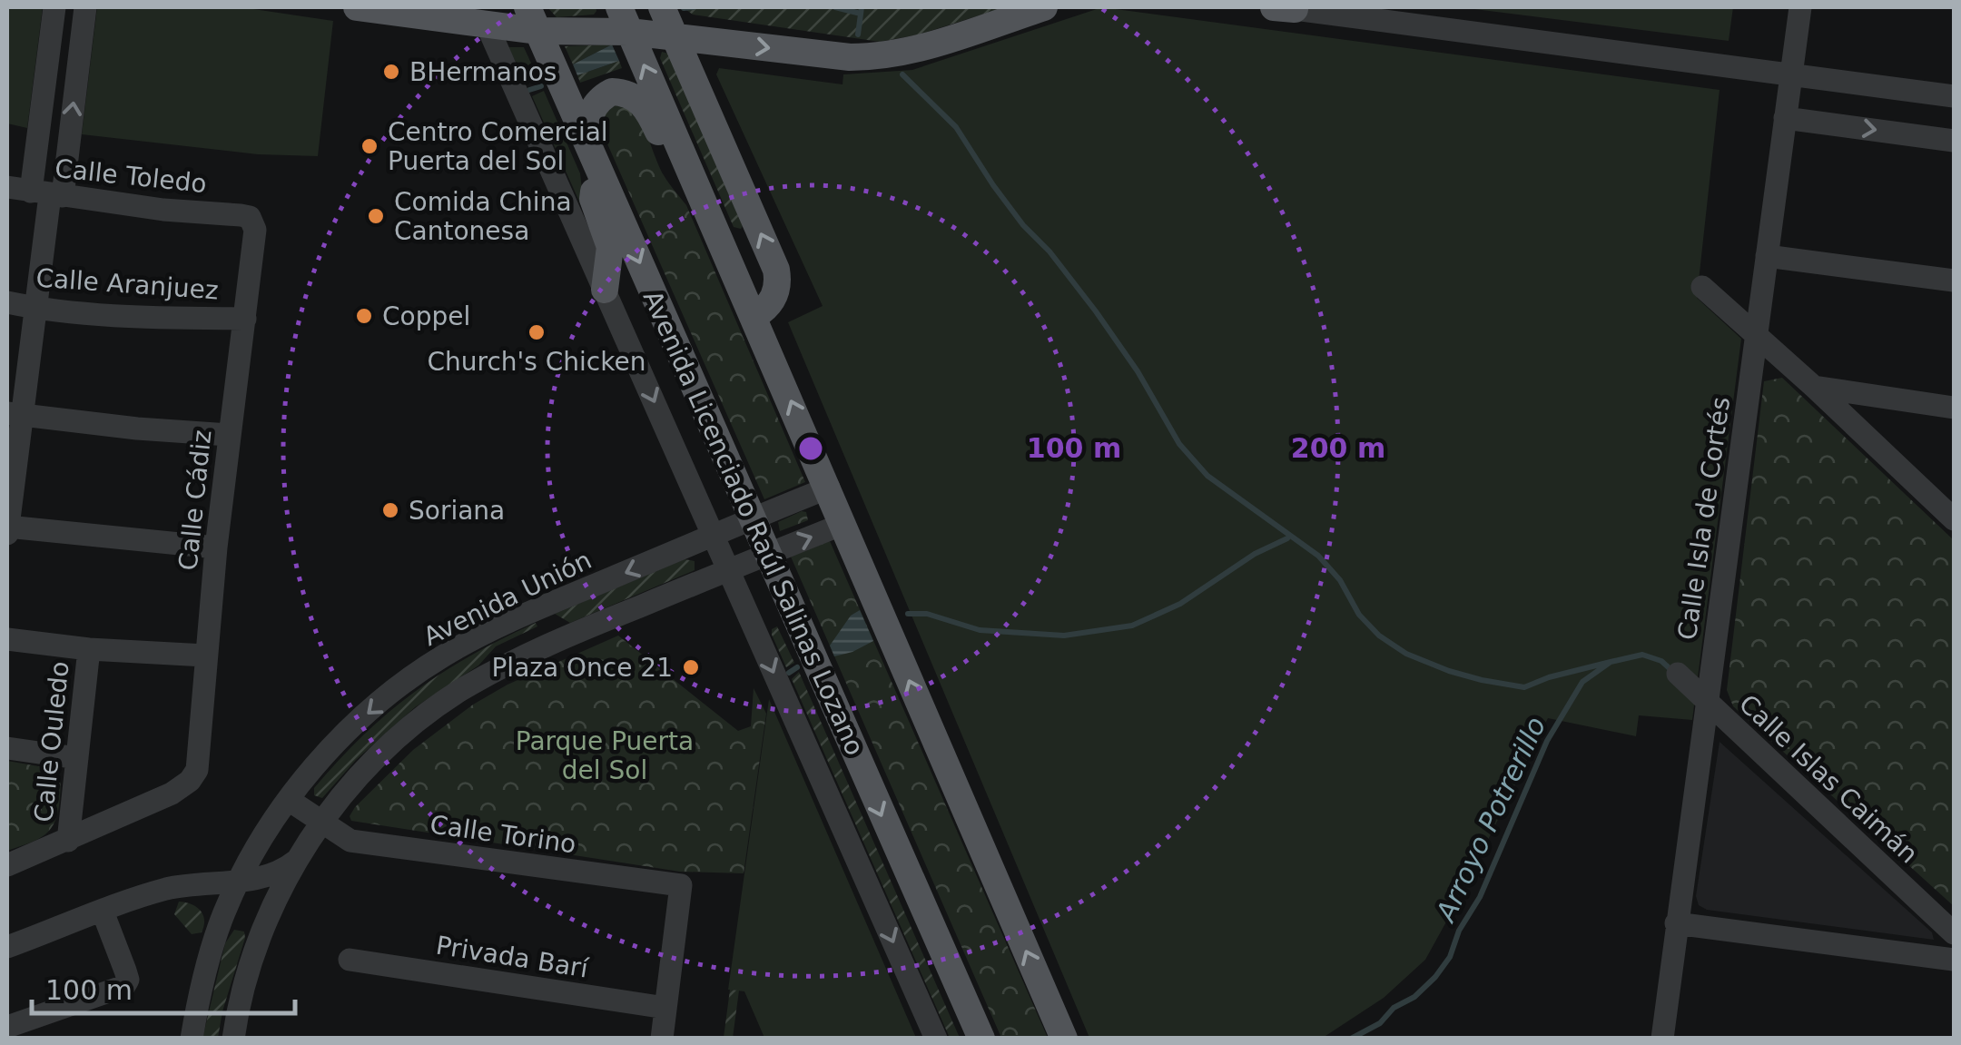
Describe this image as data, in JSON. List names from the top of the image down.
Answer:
{
  "streets": {
    "main road": ["Avenida Licenciado Raúl Salinas Lozano"],
    "street": [
      "Calle Toledo",
      "Calle Aranjuez",
      "Calle Cádiz",
      "Calle Isla de Cortés",
      "Avenida Unión",
      "Calle Ouledo",
      "Calle Islas Caimán",
      "Calle Torino",
      "Privada Barí"
    ]
  },
  "crossings": [
    ["Calle Toledo", "Calle Cádiz"],
    ["Calle Aranjuez", "Calle Cádiz"],
    ["Calle Cádiz", "Calle Ouledo"],
    ["Calle Isla de Cortés", "Calle Islas Caimán"],
    ["Avenida Licenciado Raúl Salinas Lozano", "Avenida Unión"],
    ["Avenida Unión", "Calle Torino"],
    ["Calle Torino", "Privada Barí"]
  ],
  "water": ["Arroyo Potrerillo"],
  "parks": ["Parque Puerta del Sol"],
  "places": [
    "BHermanos",
    "Centro Comercial Puerta del Sol",
    "Comida China Cantonesa",
    "Coppel",
    "Church's Chicken",
    "Soriana",
    "Plaza Once 21"
  ],
  "scale_bar": "100 m",
  "rings": ["100 m", "200 m"]
}
